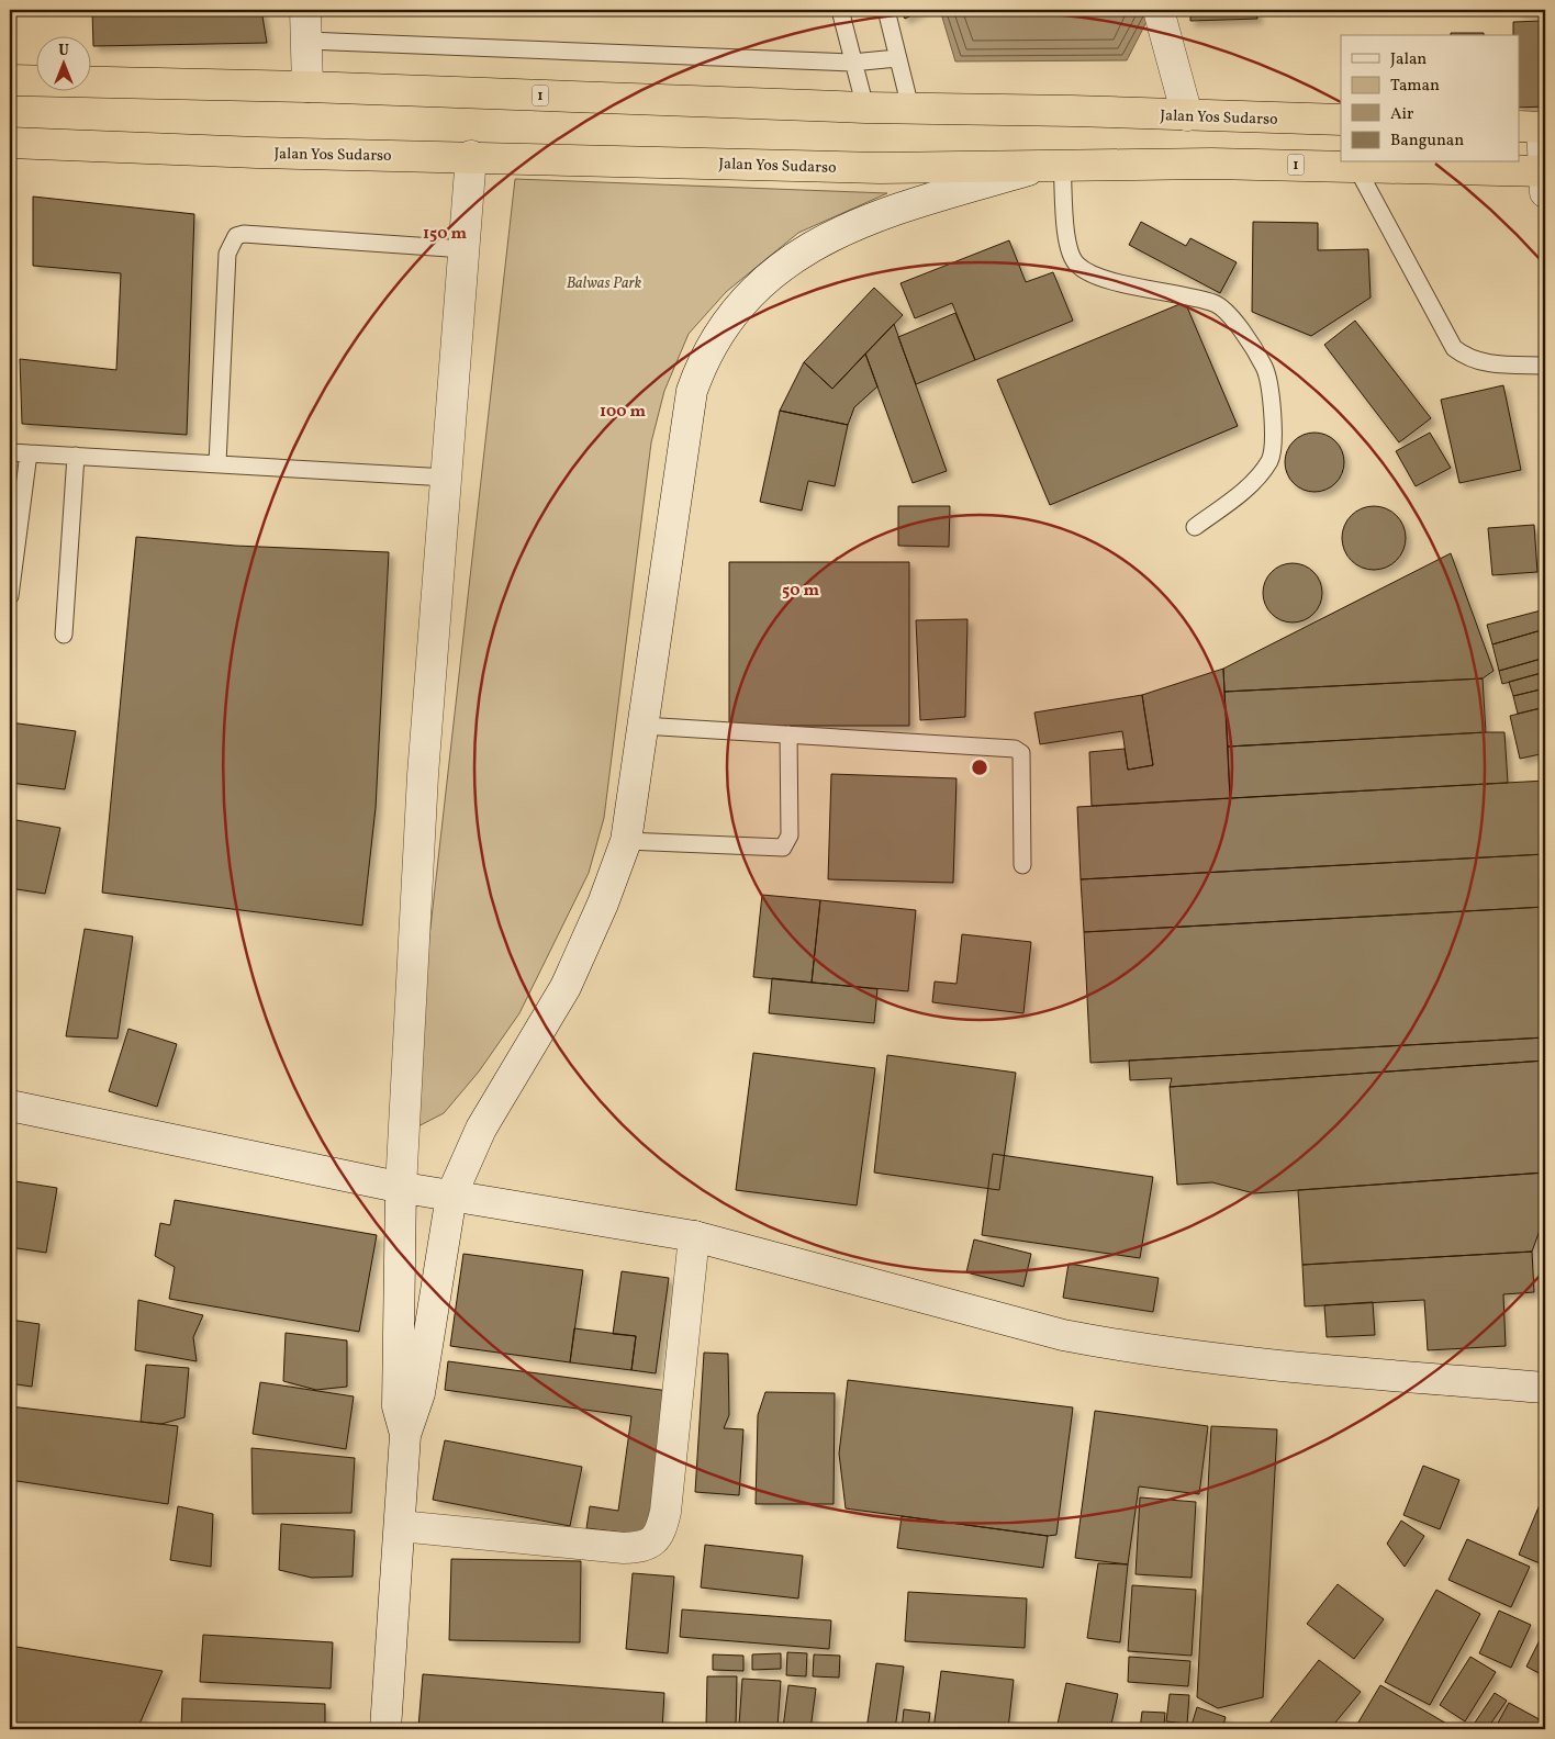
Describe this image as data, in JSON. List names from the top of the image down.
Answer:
{
  "streets": {
    "highway": ["1", "Jalan Yos Sudarso"]
  },
  "parks": ["Balwas Park"],
  "legend": [
    "Jalan",
    "Taman",
    "Air",
    "Bangunan"
  ],
  "north": "top",
  "rings": ["150 m", "100 m", "50 m"]
}
